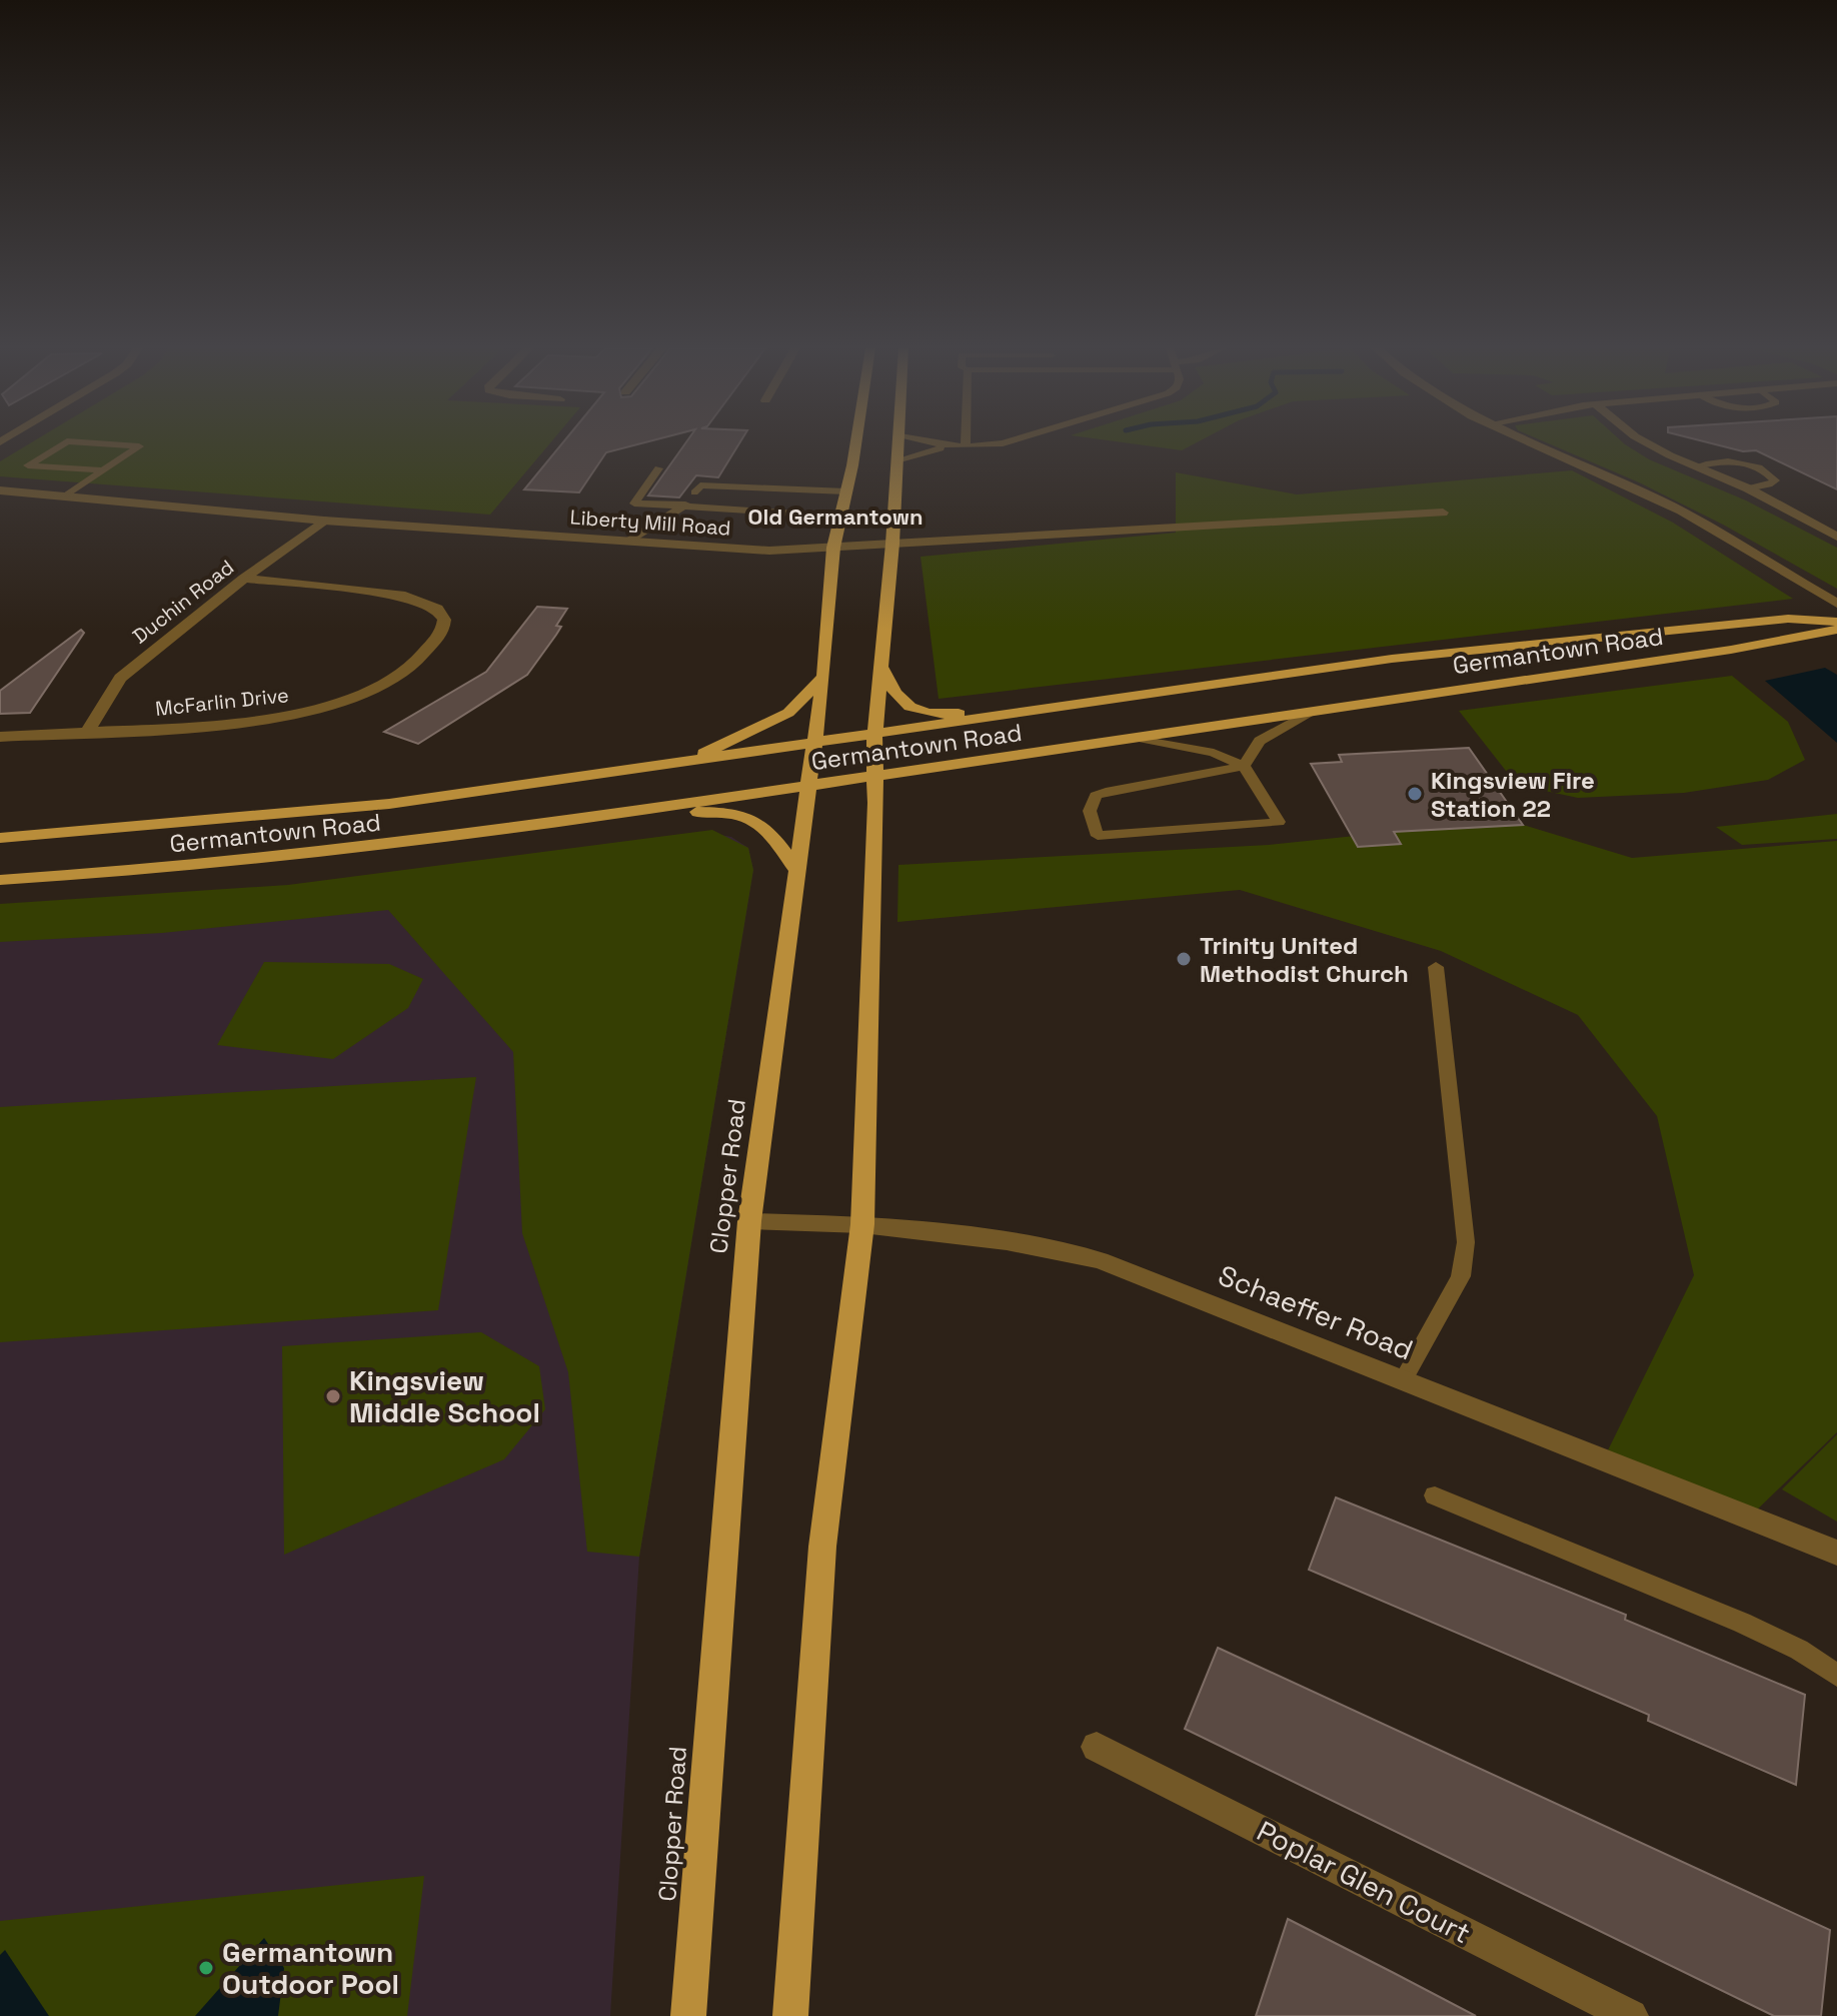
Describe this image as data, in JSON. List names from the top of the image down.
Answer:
{
  "streets": {
    "main road": ["Germantown Road", "Clopper Road"],
    "street": [
      "Liberty Mill Road",
      "Duchin Road",
      "McFarlin Drive",
      "Schaeffer Road",
      "Poplar Glen Court"
    ]
  },
  "crossings": [
    ["Liberty Mill Road", "Duchin Road"],
    ["Liberty Mill Road", "Clopper Road"],
    ["Duchin Road", "McFarlin Drive"],
    ["Germantown Road", "Clopper Road"],
    ["Clopper Road", "Schaeffer Road"]
  ],
  "districts": ["Old Germantown"],
  "places": [
    "Kingsview Fire Station 22",
    "Trinity United Methodist Church",
    "Kingsview Middle School",
    "Germantown Outdoor Pool"
  ]
}
